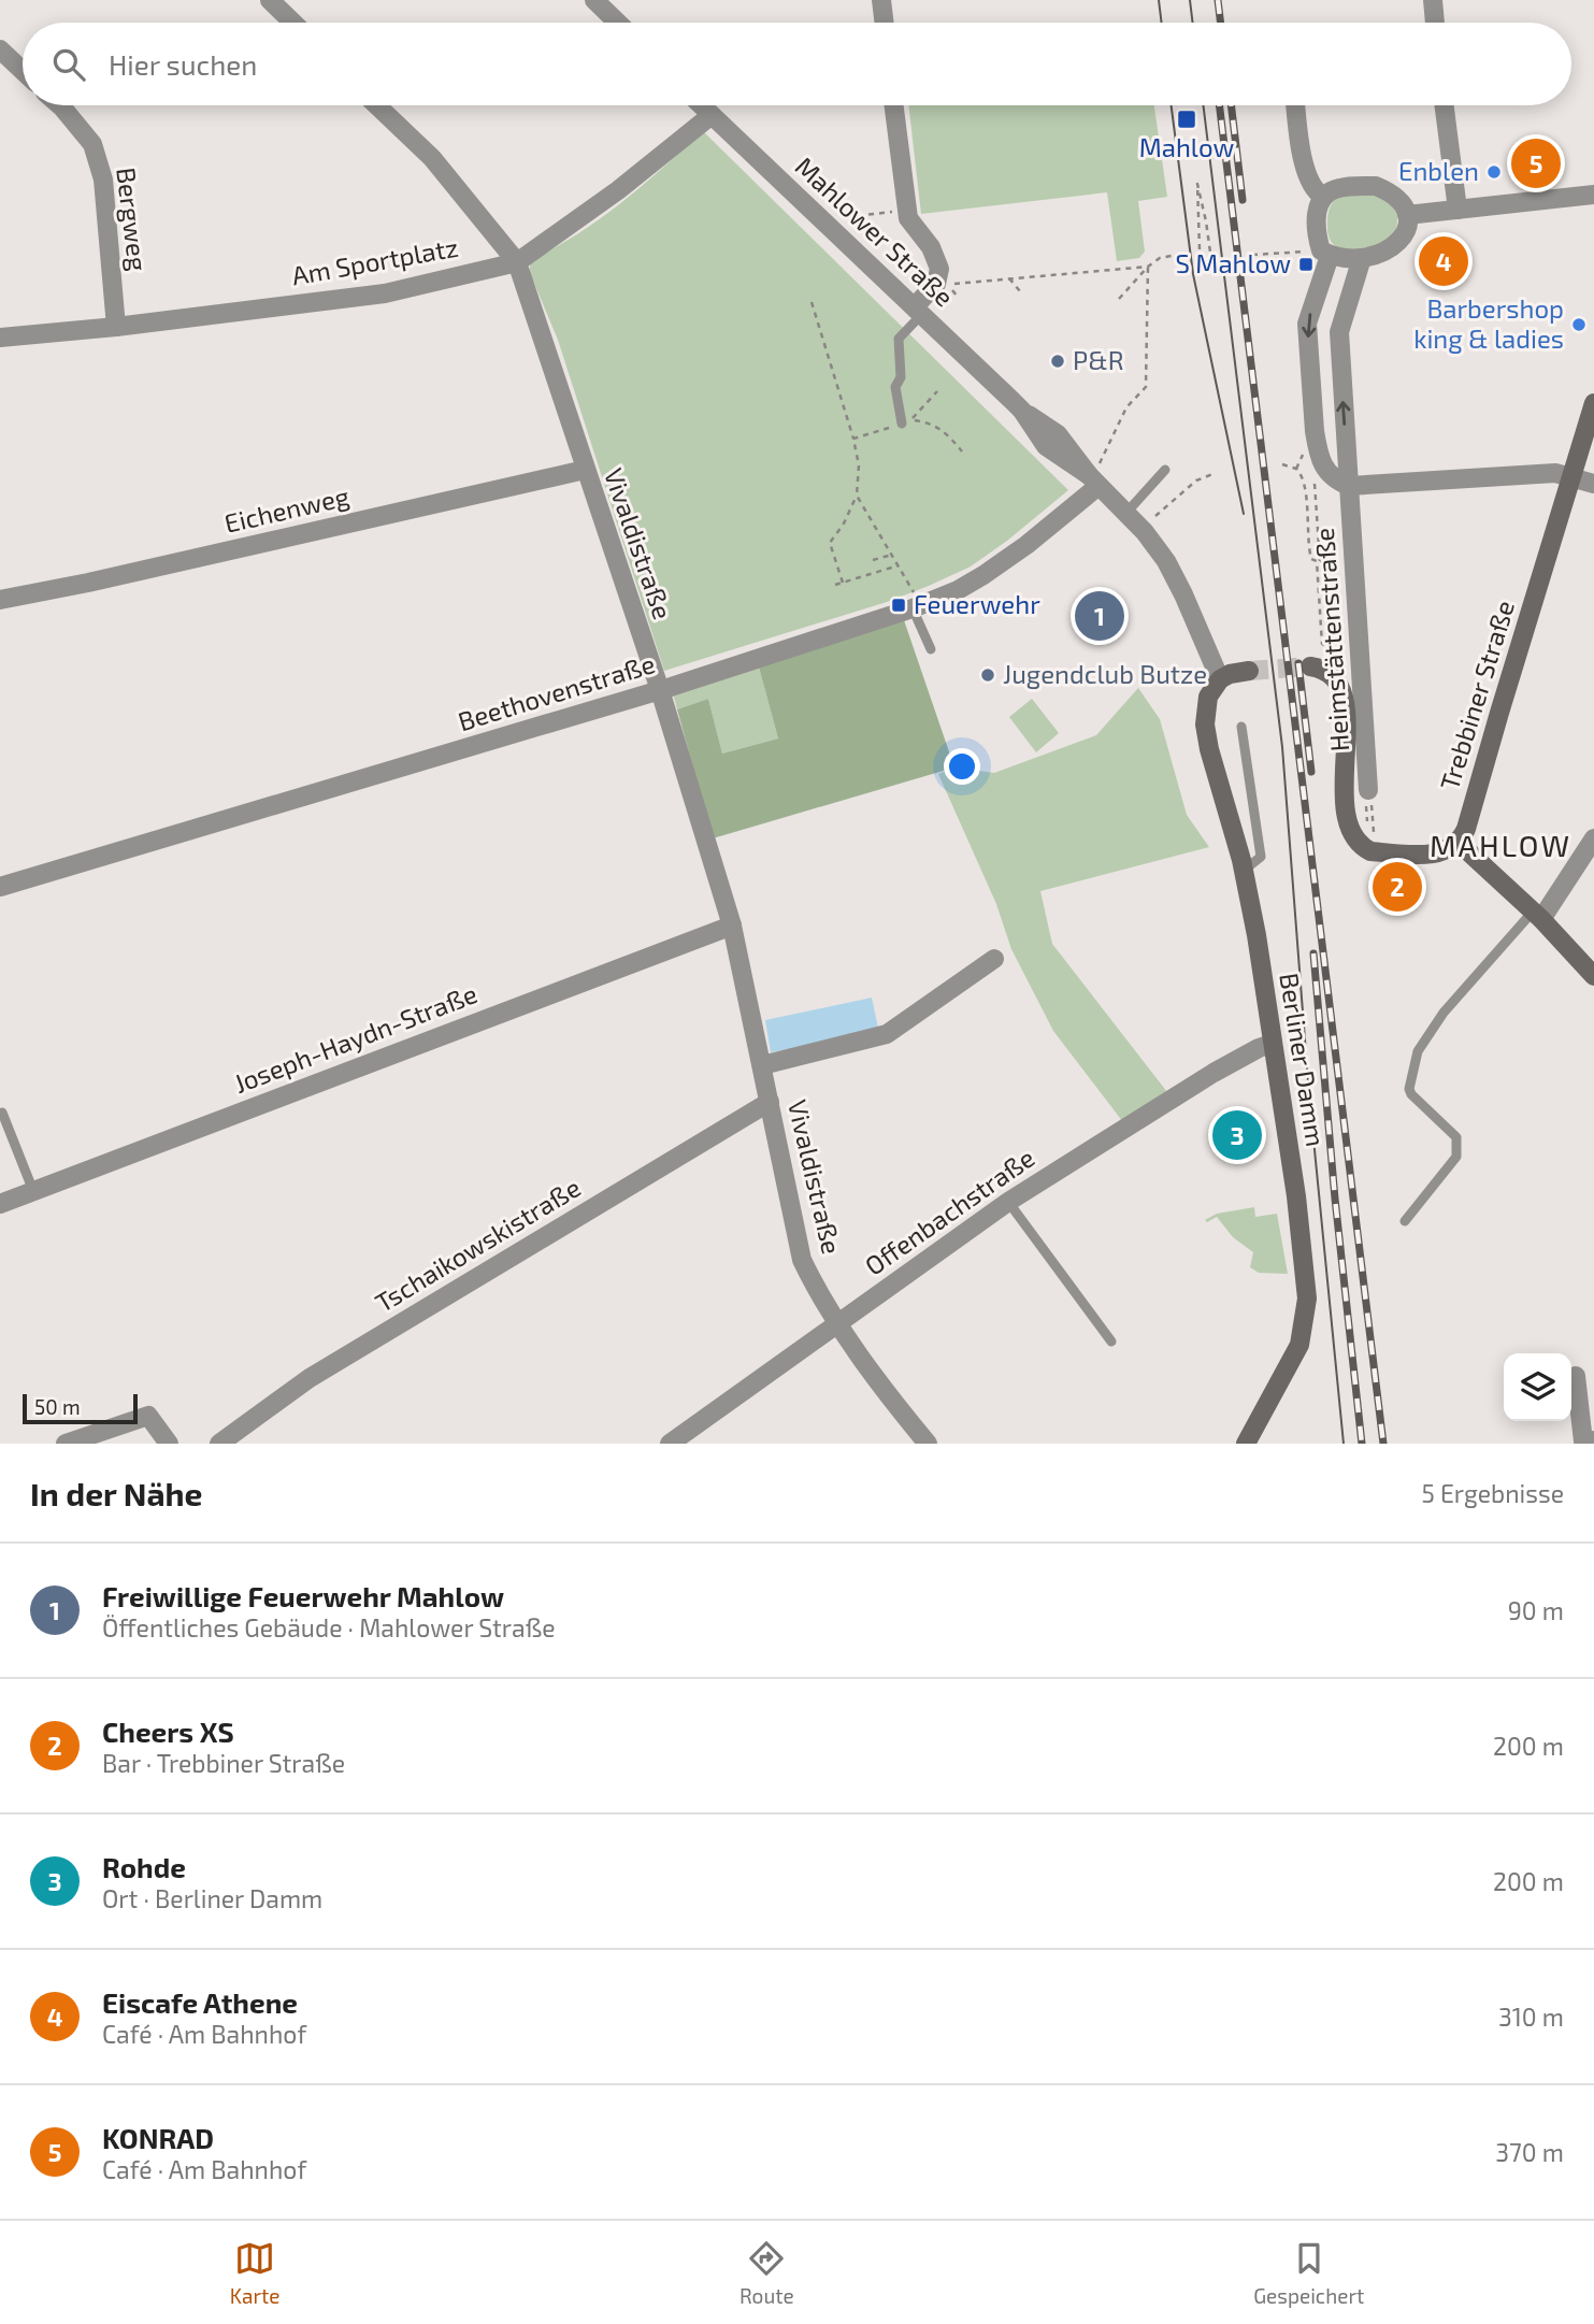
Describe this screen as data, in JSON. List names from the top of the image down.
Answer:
{
  "streets": {
    "main road": ["Trebbiner Straße", "Berliner Damm"],
    "street": [
      "Bergweg",
      "Mahlower Straße",
      "Am Sportplatz",
      "Eichenweg",
      "Vivaldistraße",
      "Heimstättenstraße",
      "Beethovenstraße",
      "Joseph-Haydn-Straße",
      "Offenbachstraße",
      "Tschaikowskistraße"
    ]
  },
  "crossings": [
    ["Bergweg", "Am Sportplatz"],
    ["Mahlower Straße", "Am Sportplatz"],
    ["Mahlower Straße", "Beethovenstraße"],
    ["Mahlower Straße", "Berliner Damm"],
    ["Am Sportplatz", "Vivaldistraße"],
    ["Eichenweg", "Vivaldistraße"],
    ["Vivaldistraße", "Beethovenstraße"],
    ["Vivaldistraße", "Joseph-Haydn-Straße"],
    ["Vivaldistraße", "Offenbachstraße"],
    ["Vivaldistraße", "Tschaikowskistraße"],
    ["Berliner Damm", "Offenbachstraße"]
  ],
  "districts": ["MAHLOW"],
  "places": {
    "transit": ["Mahlow", "S Mahlow", "Feuerwehr"],
    "other": [
      "Enblen",
      "Barbershop king & ladies",
      "P&R",
      "Jugendclub Butze"
    ]
  },
  "scale_bar": "50 m",
  "page": {
    "search": "Hier suchen",
    "pins": [
      "5",
      "4",
      "1",
      "2",
      "3"
    ],
    "scale": "50 m",
    "heading": ["In der Nähe", "5 Ergebnisse"],
    "list": [
      {
        "mark": "1",
        "name": "Freiwillige Feuerwehr Mahlow",
        "note": "Öffentliches Gebäude · Mahlower Straße",
        "value": "90 m"
      },
      {
        "mark": "2",
        "name": "Cheers XS",
        "note": "Bar · Trebbiner Straße",
        "value": "200 m"
      },
      {
        "mark": "3",
        "name": "Rohde",
        "note": "Ort · Berliner Damm",
        "value": "200 m"
      },
      {
        "mark": "4",
        "name": "Eiscafe Athene",
        "note": "Café · Am Bahnhof",
        "value": "310 m"
      },
      {
        "mark": "5",
        "name": "KONRAD",
        "note": "Café · Am Bahnhof",
        "value": "370 m"
      }
    ],
    "nav": ["Karte", "Route", "Gespeichert"]
  }
}
